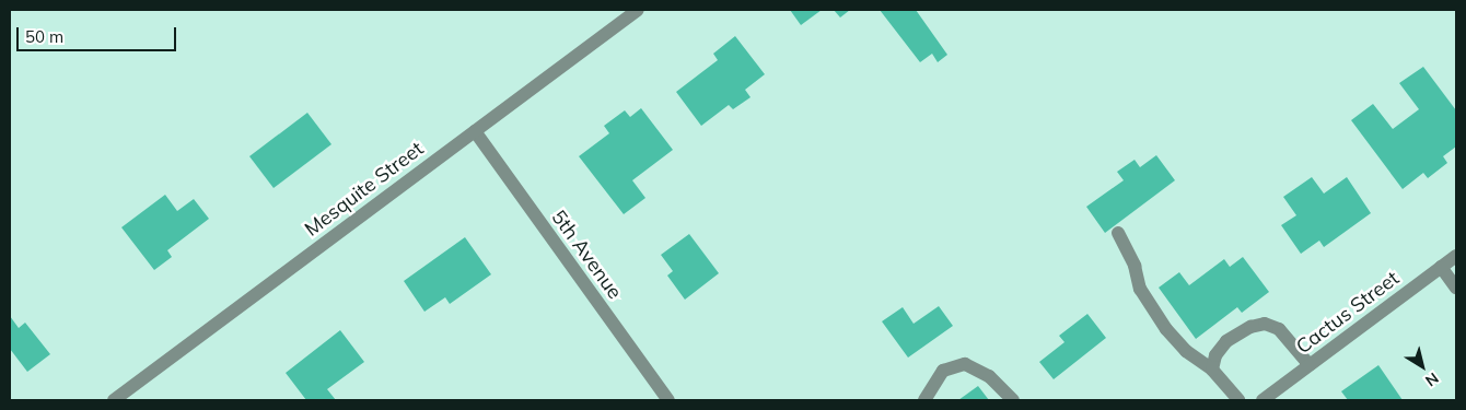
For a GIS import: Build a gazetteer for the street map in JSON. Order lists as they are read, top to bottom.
{
  "streets": {
    "street": ["Mesquite Street", "5th Avenue", "Cactus Street"]
  },
  "crossings": [
    ["Mesquite Street", "5th Avenue"]
  ],
  "scale_bar": "50 m",
  "north": "bottom right"
}
